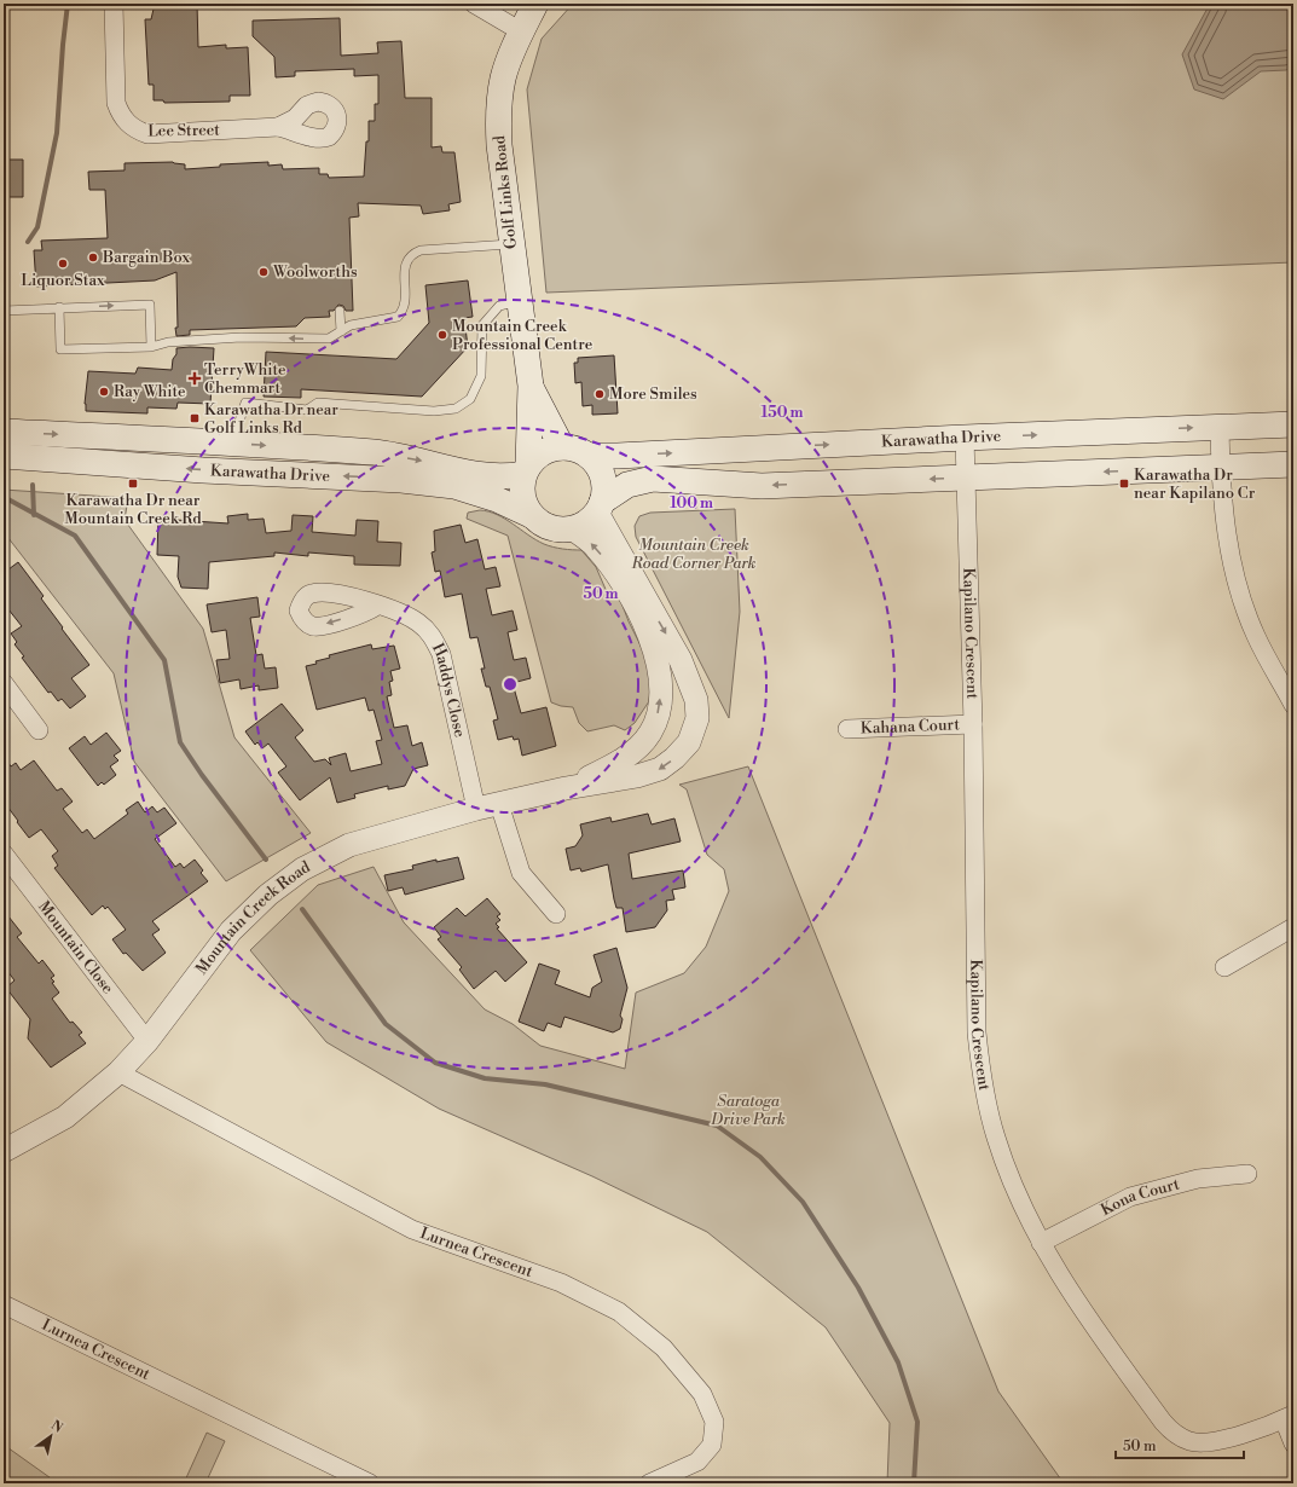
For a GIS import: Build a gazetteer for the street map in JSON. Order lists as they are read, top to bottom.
{
  "streets": {
    "main road": ["Golf Links Road", "Karawatha Drive"],
    "street": [
      "Lee Street",
      "Kapilano Crescent",
      "Haddys Close",
      "Kahana Court",
      "Mountain Creek Road",
      "Mountain Close",
      "Kona Court",
      "Lurnea Crescent"
    ]
  },
  "crossings": [
    ["Golf Links Road", "Karawatha Drive"],
    ["Golf Links Road", "Mountain Creek Road"],
    ["Karawatha Drive", "Kapilano Crescent"],
    ["Karawatha Drive", "Mountain Creek Road"],
    ["Kapilano Crescent", "Kahana Court"],
    ["Kapilano Crescent", "Kona Court"],
    ["Haddys Close", "Mountain Creek Road"],
    ["Mountain Creek Road", "Mountain Close"],
    ["Mountain Creek Road", "Lurnea Crescent"]
  ],
  "parks": ["Mountain Creek Road Corner Park", "Saratoga Drive Park"],
  "places": {
    "other": [
      "Bargain Box",
      "Liquor Stax",
      "Woolworths",
      "Mountain Creek Professional Centre",
      "Ray White",
      "More Smiles"
    ],
    "health": ["TerryWhite Chemmart"],
    "transit": ["Karawatha Dr near Golf Links Rd", "Karawatha Dr near Mountain Creek Rd", "Karawatha Dr near Kapilano Cr"]
  },
  "scale_bar": "50 m",
  "north": "top right",
  "rings": ["150 m", "100 m", "50 m"]
}
